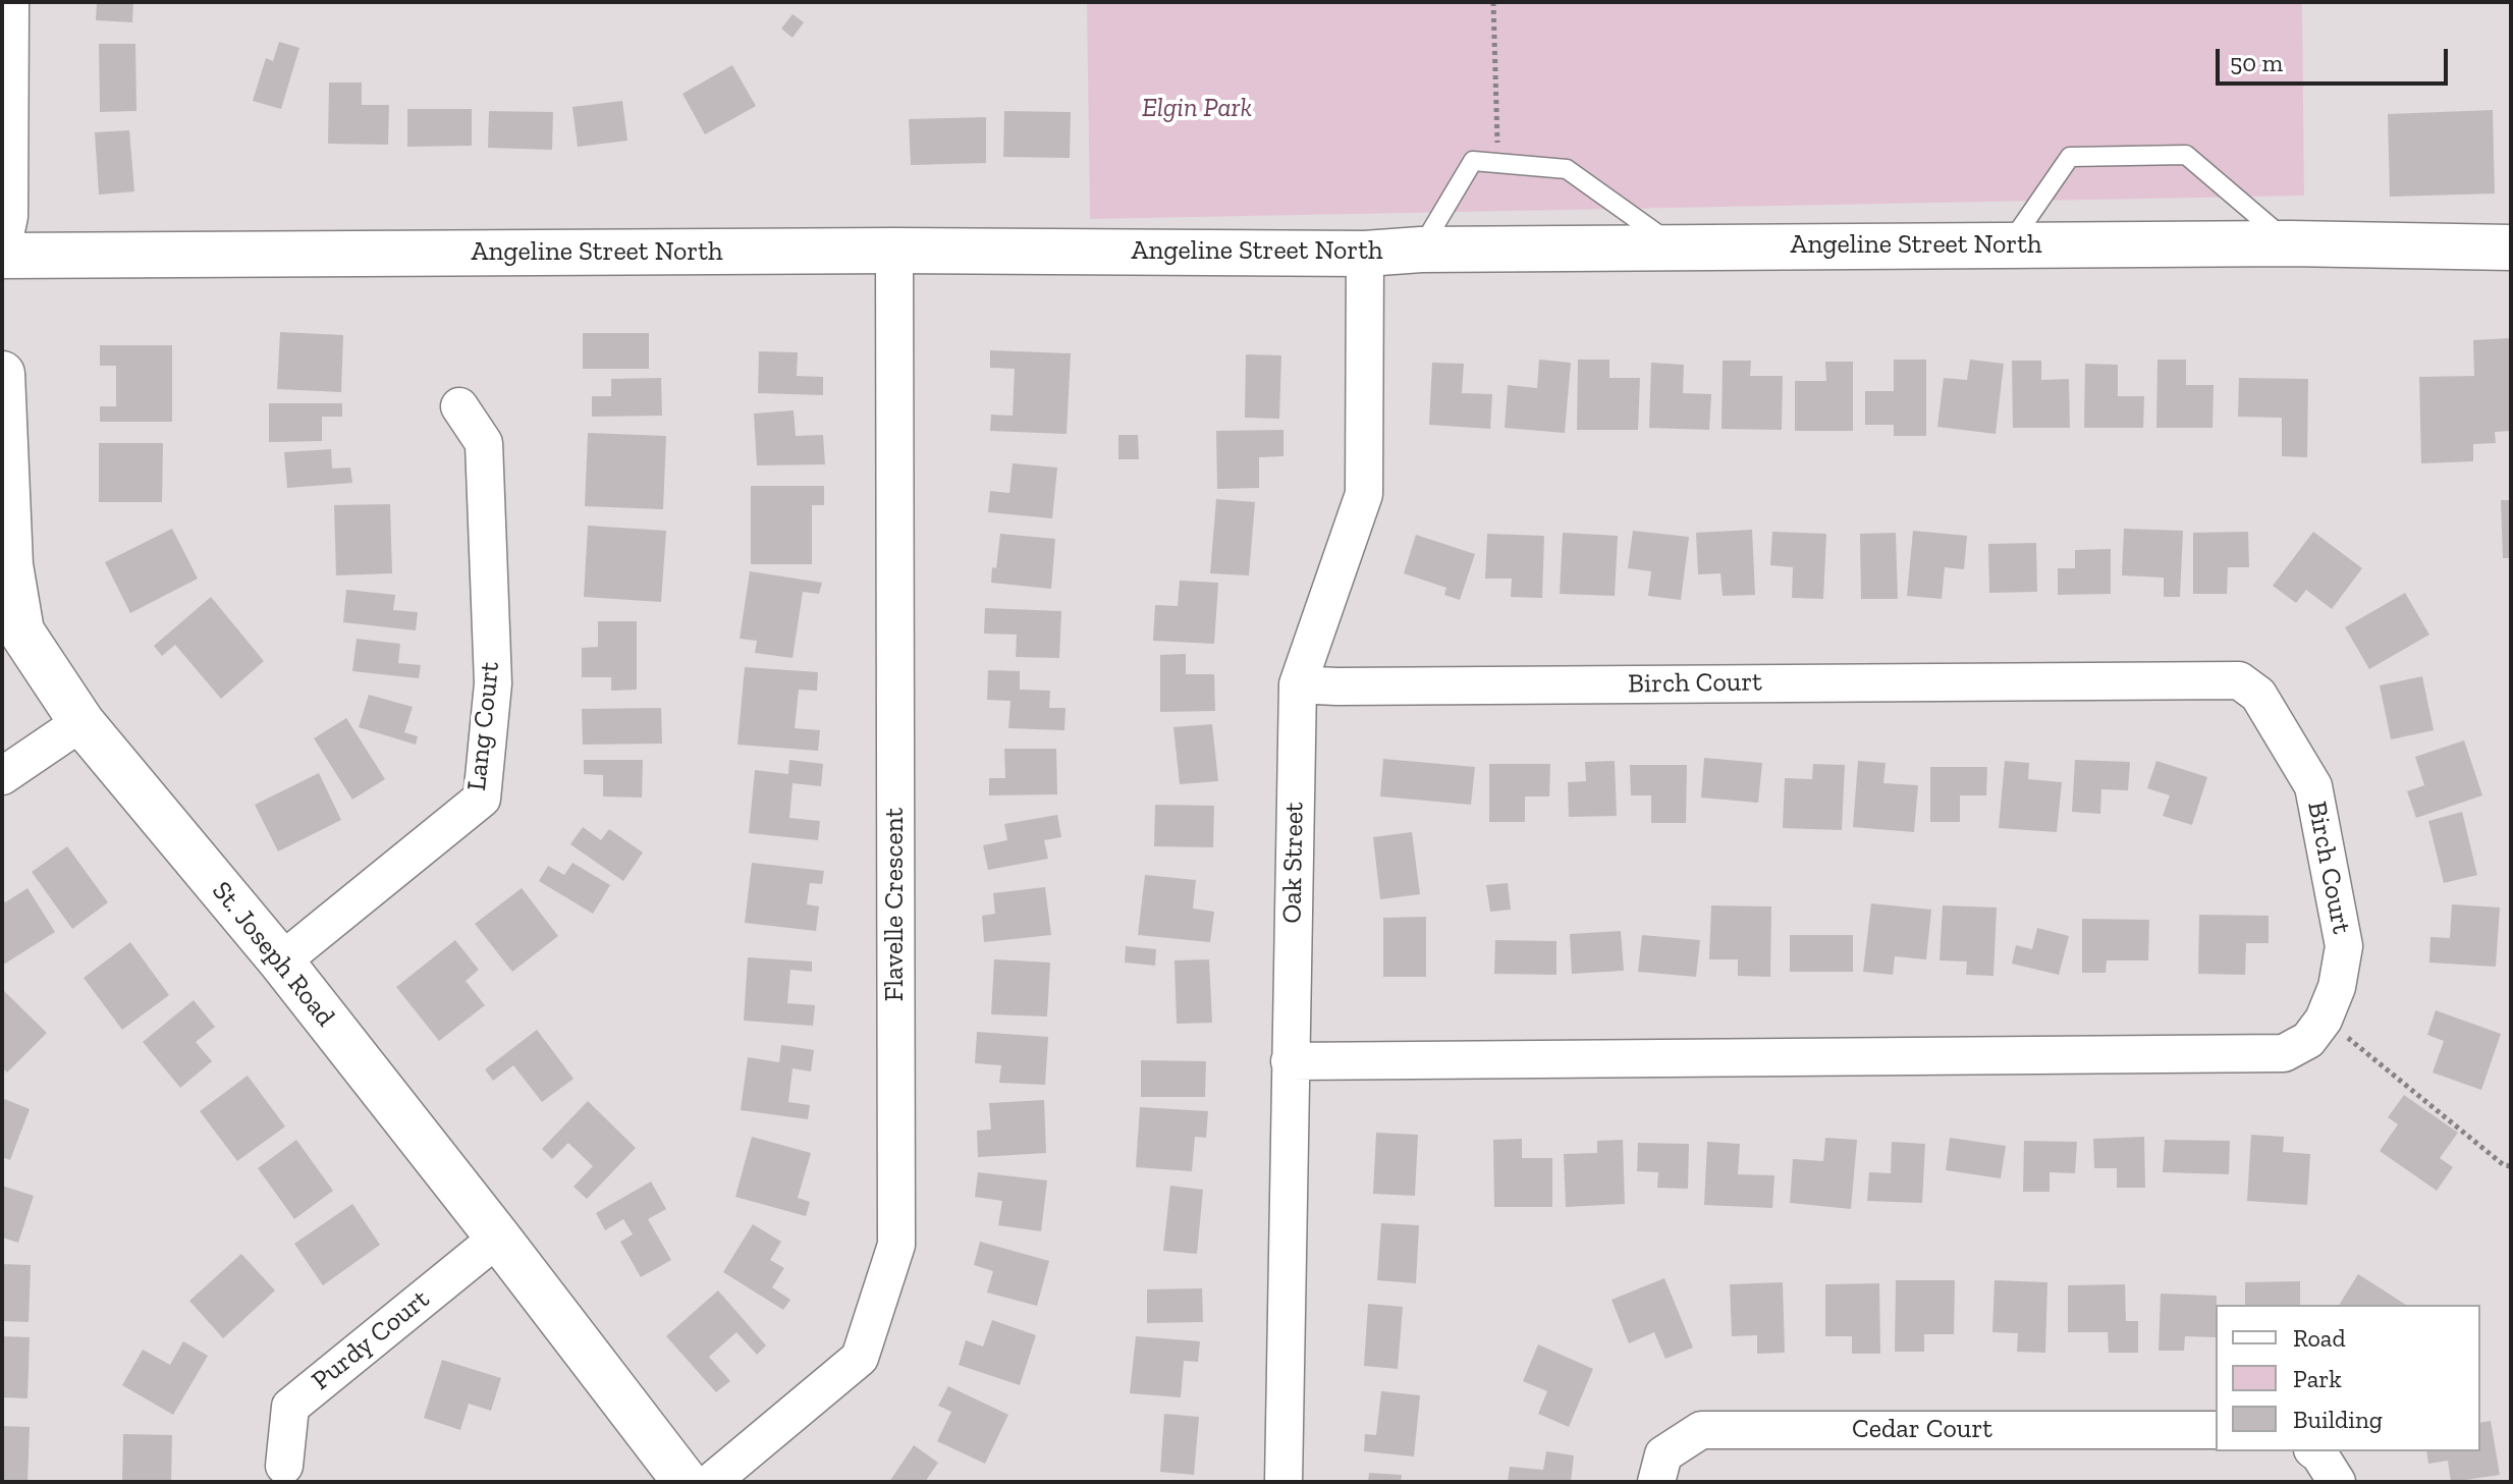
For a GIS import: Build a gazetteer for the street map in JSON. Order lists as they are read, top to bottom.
{
  "streets": {
    "main road": ["Angeline Street North", "St. Joseph Road"],
    "street": [
      "Birch Court",
      "Lang Court",
      "Oak Street",
      "Flavelle Crescent",
      "Purdy Court",
      "Cedar Court"
    ]
  },
  "crossings": [
    ["Angeline Street North", "Oak Street"],
    ["Angeline Street North", "Flavelle Crescent"],
    ["Birch Court", "Oak Street"],
    ["Lang Court", "St. Joseph Road"],
    ["St. Joseph Road", "Purdy Court"]
  ],
  "parks": ["Elgin Park"],
  "legend": ["Road", "Park", "Building"],
  "scale_bar": "50 m"
}
